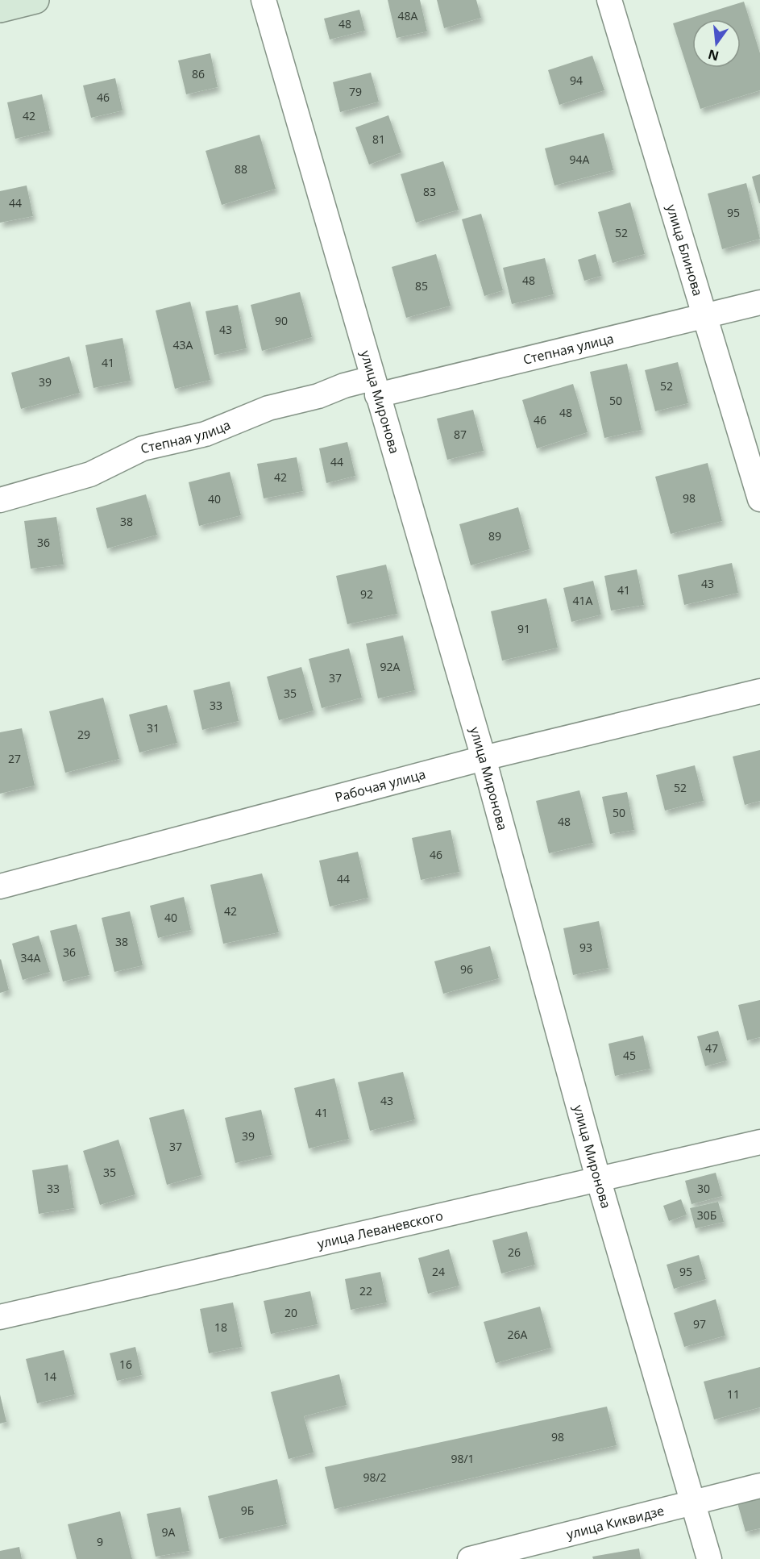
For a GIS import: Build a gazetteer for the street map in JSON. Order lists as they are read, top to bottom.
{
  "streets": {
    "street": [
      "улица Блинова",
      "Степная улица",
      "улица Миронова",
      "Рабочая улица",
      "улица Леваневского",
      "улица Киквидзе"
    ]
  },
  "crossings": [
    ["улица Блинова", "Степная улица"],
    ["Степная улица", "улица Миронова"],
    ["улица Миронова", "Рабочая улица"],
    ["улица Миронова", "улица Леваневского"],
    ["улица Миронова", "улица Киквидзе"]
  ],
  "house_numbers": [
    "48А",
    "48",
    "86",
    "94",
    "79",
    "46",
    "42",
    "81",
    "94А",
    "88",
    "83",
    "44",
    "95",
    "52",
    "48",
    "85",
    "90",
    "43",
    "43А",
    "41",
    "39",
    "52",
    "50",
    "48",
    "46",
    "87",
    "44",
    "42",
    "98",
    "40",
    "38",
    "89",
    "36",
    "43",
    "41",
    "92",
    "41А",
    "91",
    "92А",
    "37",
    "35",
    "33",
    "31",
    "29",
    "27",
    "52",
    "50",
    "48",
    "46",
    "44",
    "42",
    "40",
    "38",
    "93",
    "36",
    "34А",
    "96",
    "47",
    "45",
    "43",
    "41",
    "39",
    "37",
    "35",
    "33",
    "30",
    "30Б",
    "26",
    "24",
    "95",
    "22",
    "20",
    "97",
    "18",
    "26А",
    "16",
    "14",
    "11",
    "98",
    "98/1",
    "98/2",
    "9Б",
    "9А",
    "9"
  ],
  "north": "bottom"
}
